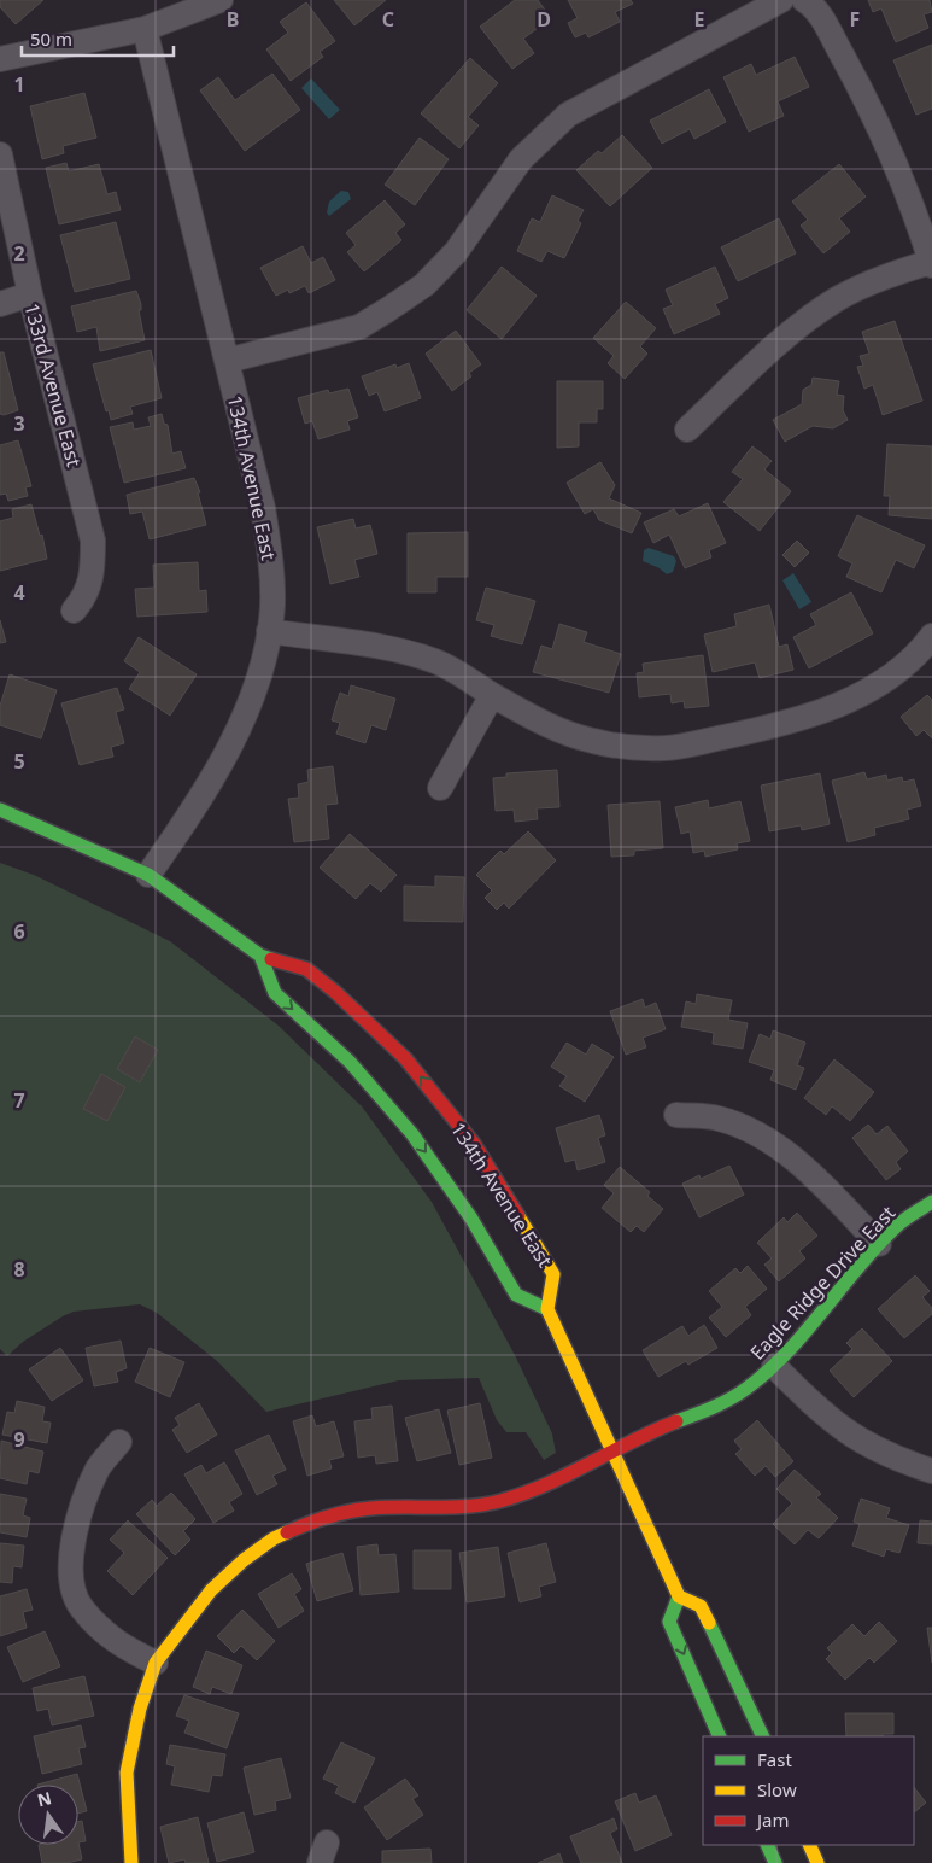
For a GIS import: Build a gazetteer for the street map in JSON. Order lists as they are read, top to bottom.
{
  "streets": {
    "street": ["133rd Avenue East", "134th Avenue East", "Eagle Ridge Drive East"]
  },
  "legend": ["Fast", "Slow", "Jam"],
  "scale_bar": "50 m",
  "north": "top",
  "grid": {
    "columns": [
      "B",
      "C",
      "D",
      "E",
      "F"
    ],
    "rows": [
      "1",
      "2",
      "3",
      "4",
      "5",
      "6",
      "7",
      "8",
      "9"
    ]
  }
}
